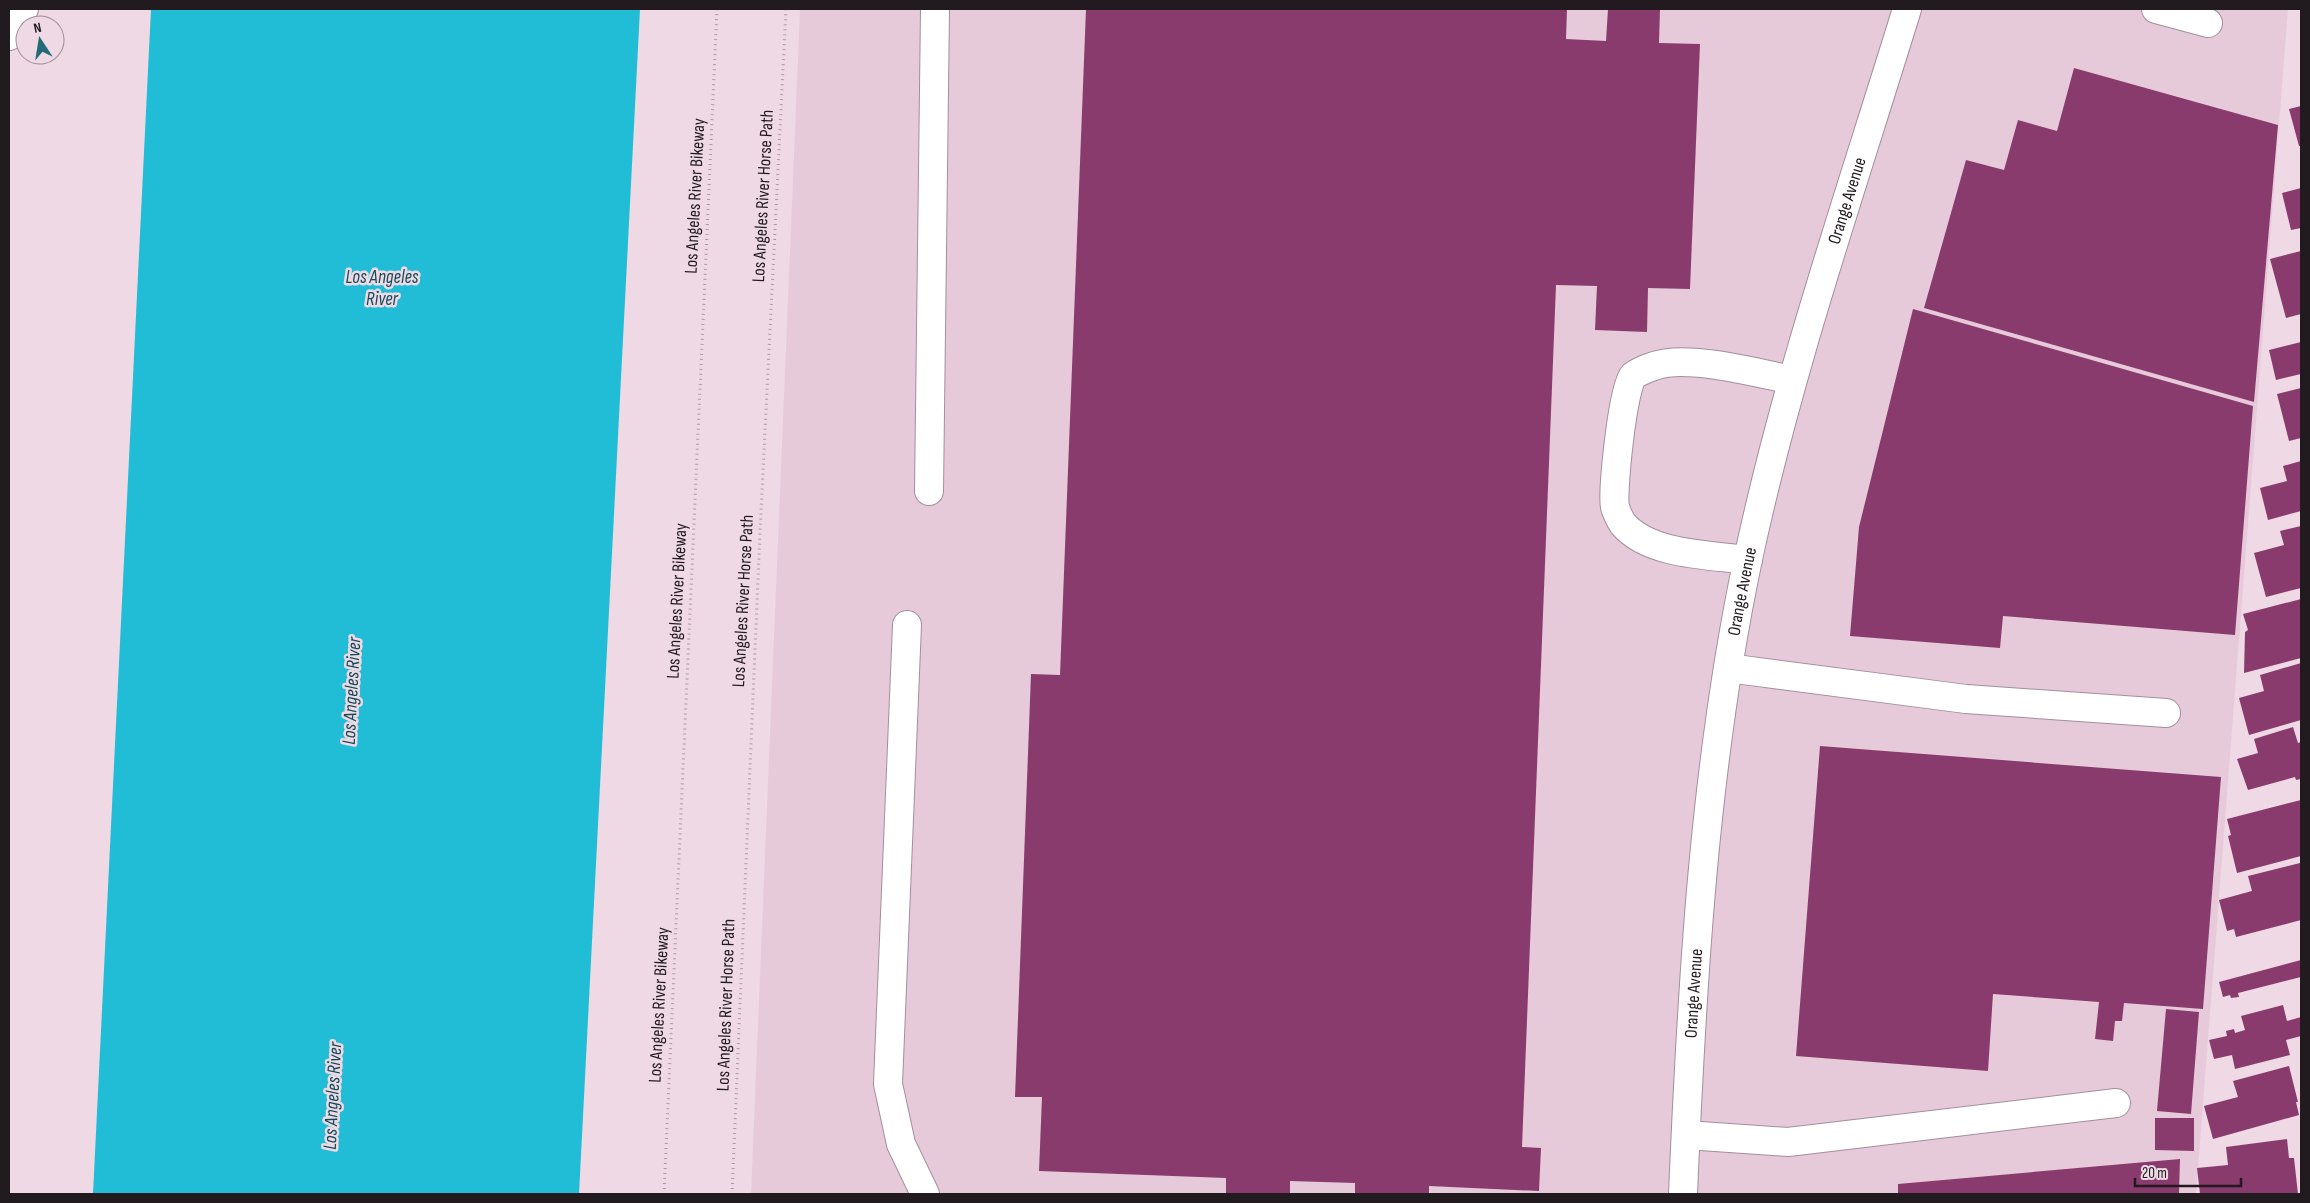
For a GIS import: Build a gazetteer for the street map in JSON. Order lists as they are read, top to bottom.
{
  "streets": {
    "main road": ["Orange Avenue"],
    "path": ["Los Angeles River Bikeway", "Los Angeles River Horse Path"]
  },
  "water": ["Los Angeles River"],
  "scale_bar": "20 m",
  "north": "top"
}
